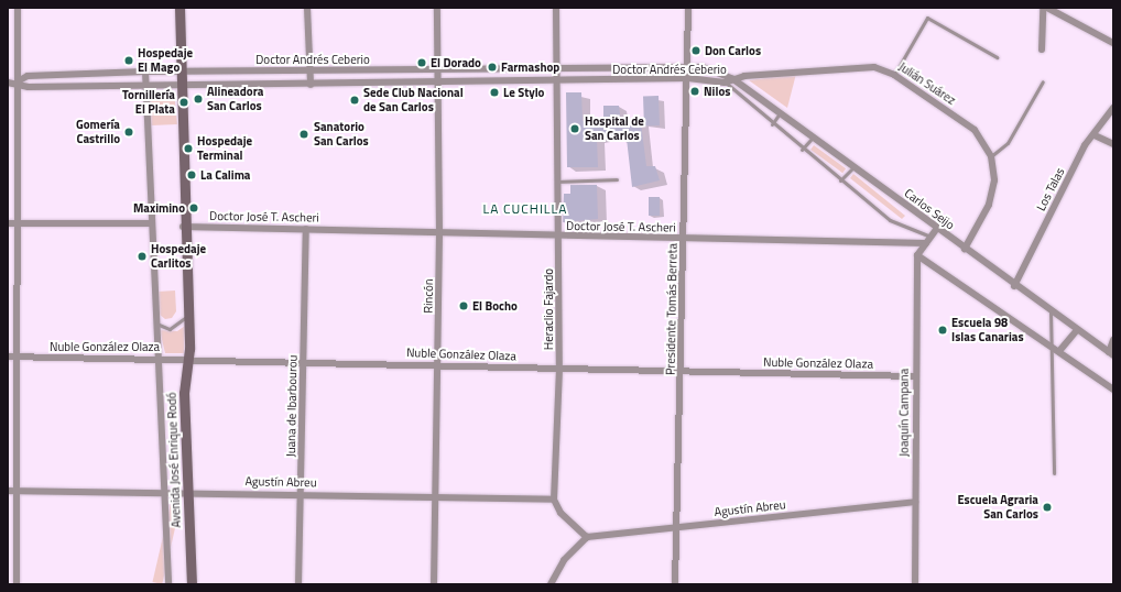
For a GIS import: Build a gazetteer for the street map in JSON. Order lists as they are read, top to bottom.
{
  "streets": {
    "street": [
      "Doctor Andrés Ceberio",
      "Julián Suárez",
      "Los Talas",
      "Carlos Seijo",
      "Doctor José T. Ascheri",
      "Rincón",
      "Heraclio Fajardo",
      "Presidente Tomás Berreta",
      "Nuble González Olaza",
      "Juana de Ibarbourou",
      "Joaquín Campana",
      "Avenida José Enrique Rodó",
      "Agustín Abreu"
    ]
  },
  "crossings": [
    ["Doctor Andrés Ceberio", "Julián Suárez"],
    ["Doctor Andrés Ceberio", "Carlos Seijo"],
    ["Doctor Andrés Ceberio", "Rincón"],
    ["Doctor Andrés Ceberio", "Heraclio Fajardo"],
    ["Doctor Andrés Ceberio", "Presidente Tomás Berreta"],
    ["Doctor Andrés Ceberio", "Avenida José Enrique Rodó"],
    ["Julián Suárez", "Carlos Seijo"],
    ["Los Talas", "Carlos Seijo"],
    ["Doctor José T. Ascheri", "Rincón"],
    ["Doctor José T. Ascheri", "Heraclio Fajardo"],
    ["Doctor José T. Ascheri", "Presidente Tomás Berreta"],
    ["Doctor José T. Ascheri", "Juana de Ibarbourou"],
    ["Doctor José T. Ascheri", "Avenida José Enrique Rodó"],
    ["Rincón", "Nuble González Olaza"],
    ["Rincón", "Agustín Abreu"],
    ["Heraclio Fajardo", "Nuble González Olaza"],
    ["Heraclio Fajardo", "Agustín Abreu"],
    ["Presidente Tomás Berreta", "Nuble González Olaza"],
    ["Presidente Tomás Berreta", "Agustín Abreu"],
    ["Nuble González Olaza", "Juana de Ibarbourou"],
    ["Nuble González Olaza", "Joaquín Campana"],
    ["Nuble González Olaza", "Avenida José Enrique Rodó"],
    ["Juana de Ibarbourou", "Agustín Abreu"],
    ["Joaquín Campana", "Agustín Abreu"],
    ["Avenida José Enrique Rodó", "Agustín Abreu"]
  ],
  "districts": ["LA CUCHILLA"],
  "places": [
    "Don Carlos",
    "Hospedaje El Mago",
    "El Dorado",
    "Farmashop",
    "Nilos",
    "Le Stylo",
    "Alineadora San Carlos",
    "Sede Club Nacional de San Carlos",
    "Tornillería El Plata",
    "Hospital de San Carlos",
    "Gomería Castrillo",
    "Sanatorio San Carlos",
    "Hospedaje Terminal",
    "La Calima",
    "Maximino",
    "Hospedaje Carlitos",
    "El Bocho",
    "Escuela 98 Islas Canarias",
    "Escuela Agraria San Carlos"
  ]
}
